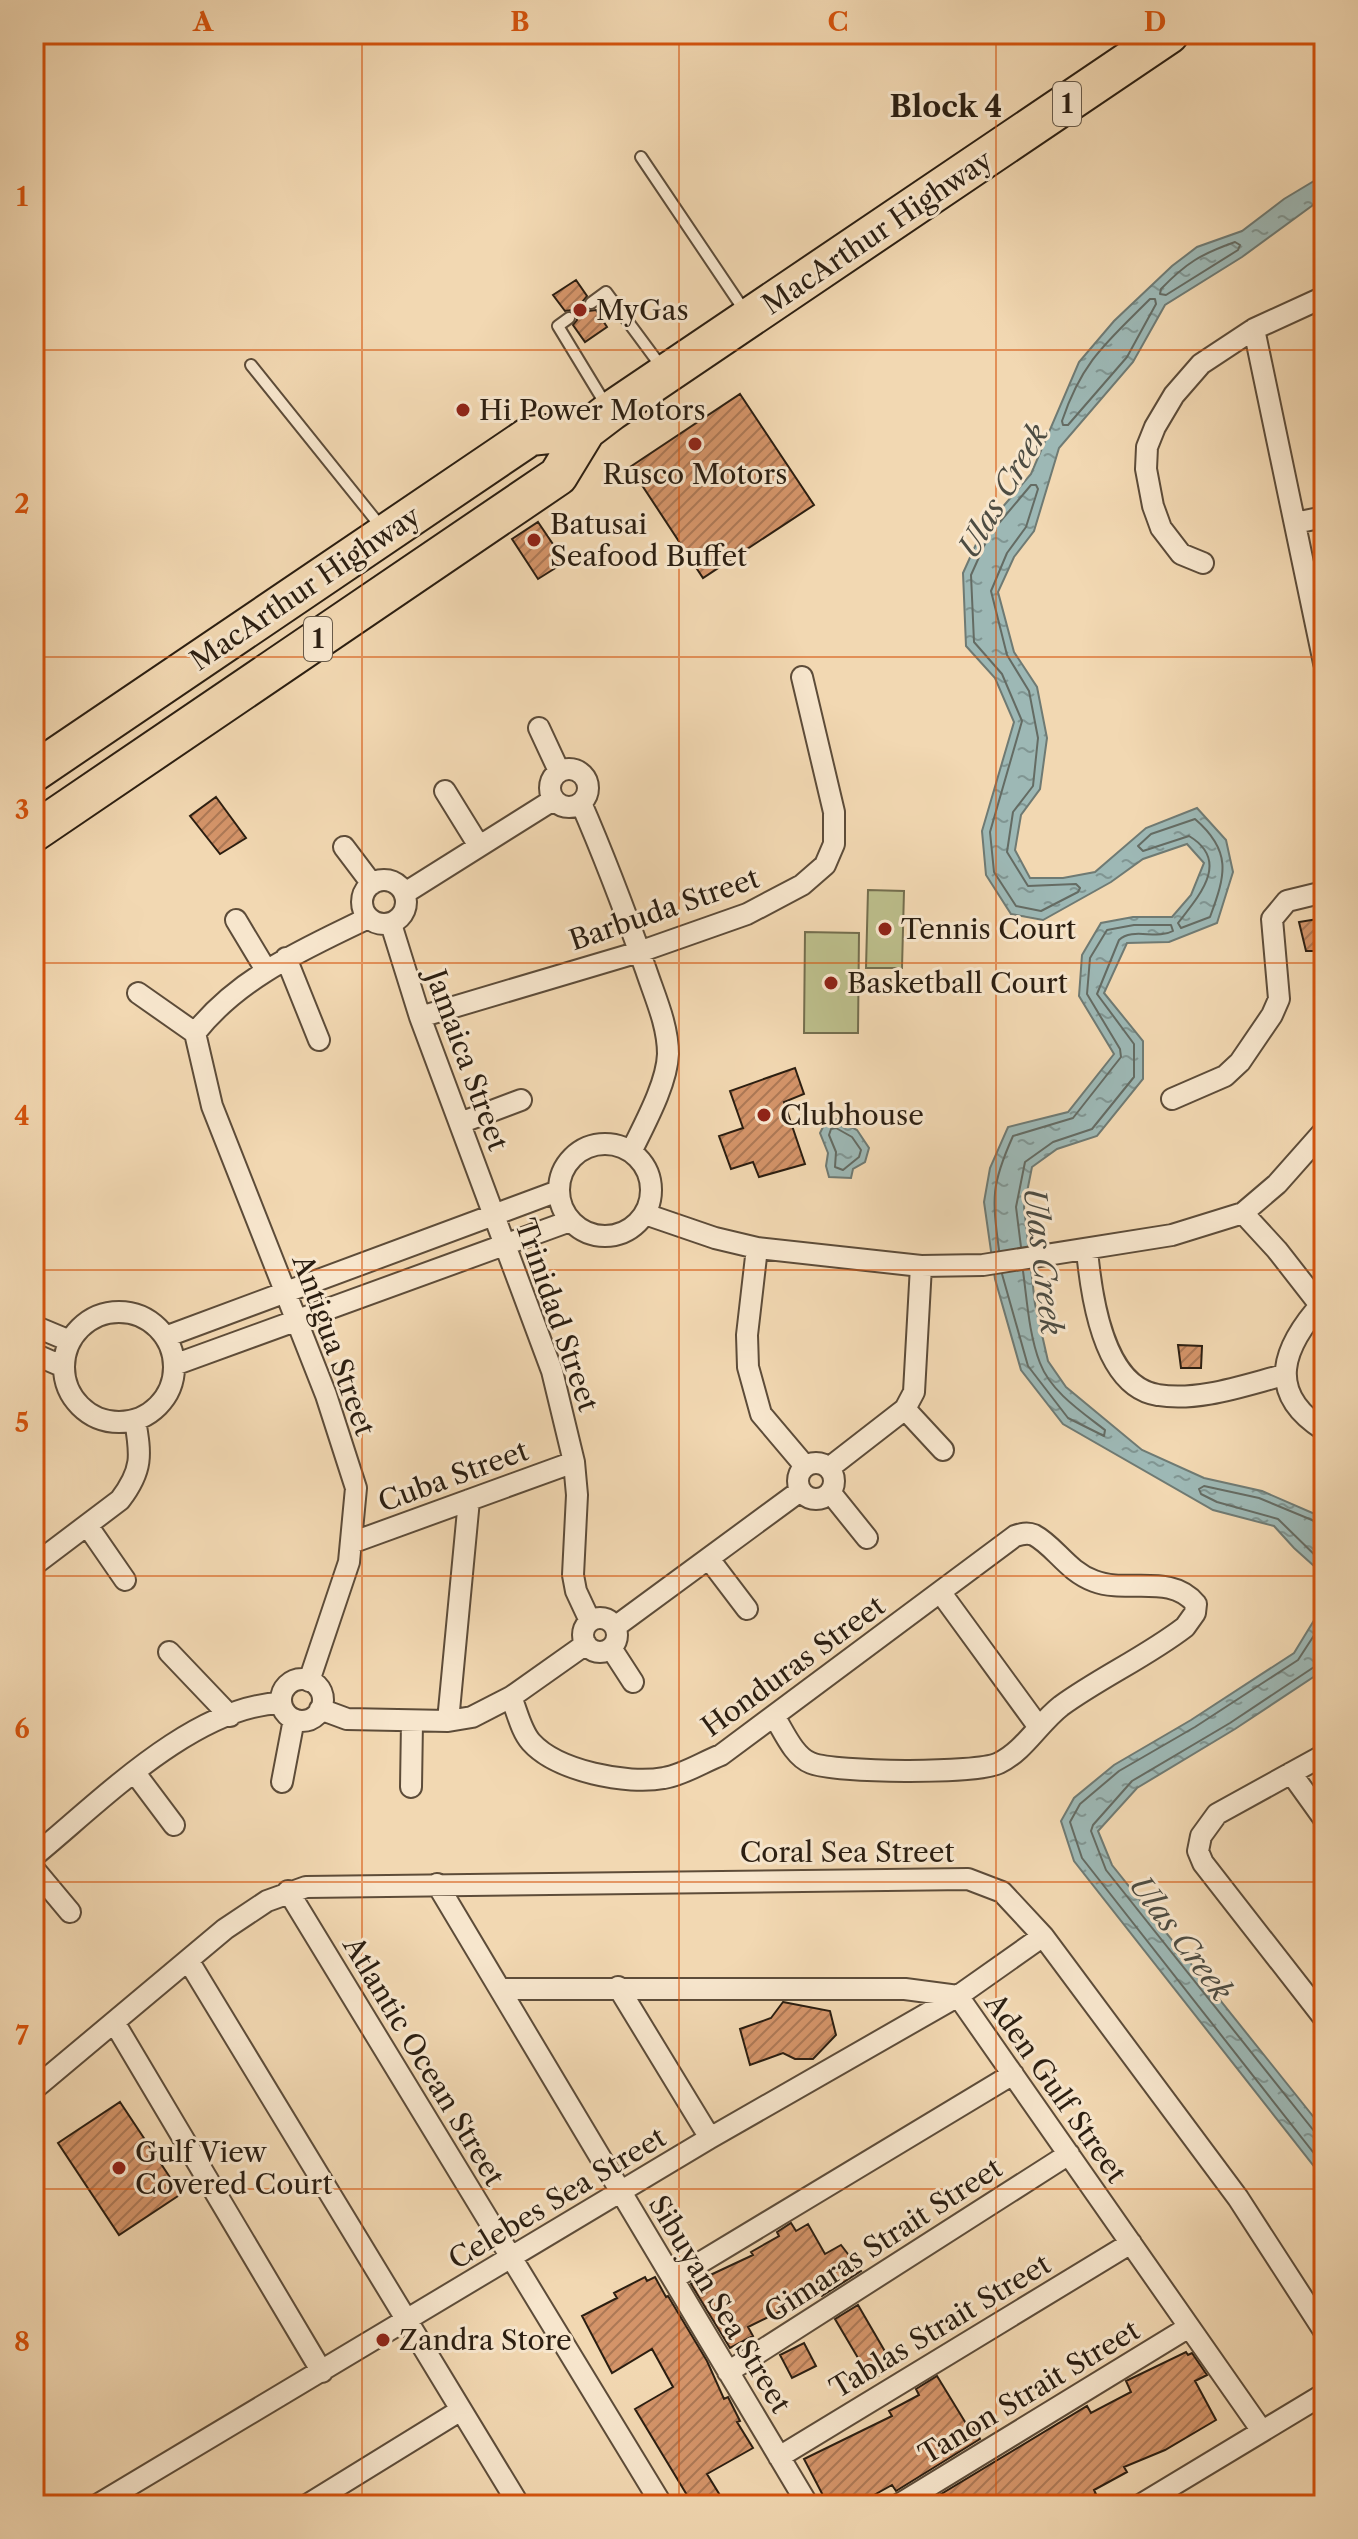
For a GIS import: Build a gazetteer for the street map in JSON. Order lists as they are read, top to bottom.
{
  "streets": {
    "highway": ["1", "MacArthur Highway"],
    "street": [
      "Barbuda Street",
      "Jamaica Street",
      "Trinidad Street",
      "Antigua Street",
      "Cuba Street",
      "Honduras Street",
      "Coral Sea Street",
      "Atlantic Ocean Street",
      "Aden Gulf Street",
      "Celebes Sea Street",
      "Gimaras Strait Street",
      "Sibuyan Sea Street",
      "Tablas Strait Street",
      "Tanon Strait Street"
    ]
  },
  "crossings": [
    ["Barbuda Street", "Jamaica Street"],
    ["Jamaica Street", "Trinidad Street"],
    ["Trinidad Street", "Cuba Street"],
    ["Antigua Street", "Cuba Street"],
    ["Coral Sea Street", "Atlantic Ocean Street"],
    ["Coral Sea Street", "Celebes Sea Street"],
    ["Coral Sea Street", "Sibuyan Sea Street"],
    ["Atlantic Ocean Street", "Celebes Sea Street"],
    ["Aden Gulf Street", "Celebes Sea Street"],
    ["Aden Gulf Street", "Gimaras Strait Street"],
    ["Aden Gulf Street", "Sibuyan Sea Street"],
    ["Aden Gulf Street", "Tablas Strait Street"],
    ["Aden Gulf Street", "Tanon Strait Street"],
    ["Celebes Sea Street", "Sibuyan Sea Street"],
    ["Gimaras Strait Street", "Sibuyan Sea Street"],
    ["Sibuyan Sea Street", "Tablas Strait Street"]
  ],
  "districts": ["Block 4"],
  "water": ["Ulas Creek"],
  "places": [
    "MyGas",
    "Hi Power Motors",
    "Rusco Motors",
    "Batusai Seafood Buffet",
    "Tennis Court",
    "Basketball Court",
    "Clubhouse",
    "Gulf View Covered Court",
    "Zandra Store"
  ],
  "grid": {
    "columns": [
      "A",
      "B",
      "C",
      "D"
    ],
    "rows": [
      "1",
      "2",
      "3",
      "4",
      "5",
      "6",
      "7",
      "8"
    ]
  }
}
